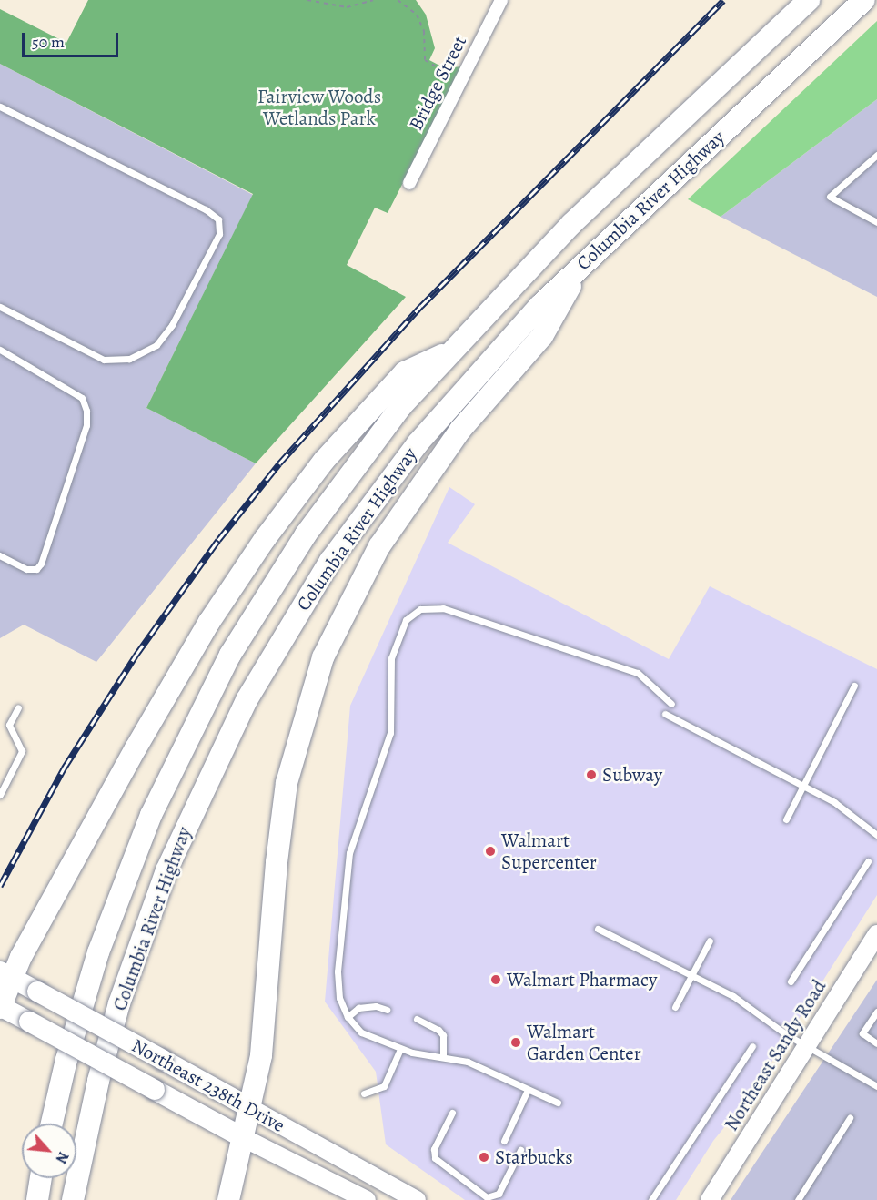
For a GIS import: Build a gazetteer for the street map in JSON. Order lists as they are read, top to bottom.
{
  "streets": {
    "highway": ["Columbia River Highway", "Northeast 238th Drive"],
    "main road": ["Northeast Sandy Road"],
    "street": ["Bridge Street"]
  },
  "parks": ["Fairview Woods Wetlands Park"],
  "places": [
    "Subway",
    "Walmart Supercenter",
    "Walmart Pharmacy",
    "Walmart Garden Center",
    "Starbucks"
  ],
  "scale_bar": "50 m",
  "north": "bottom right"
}
